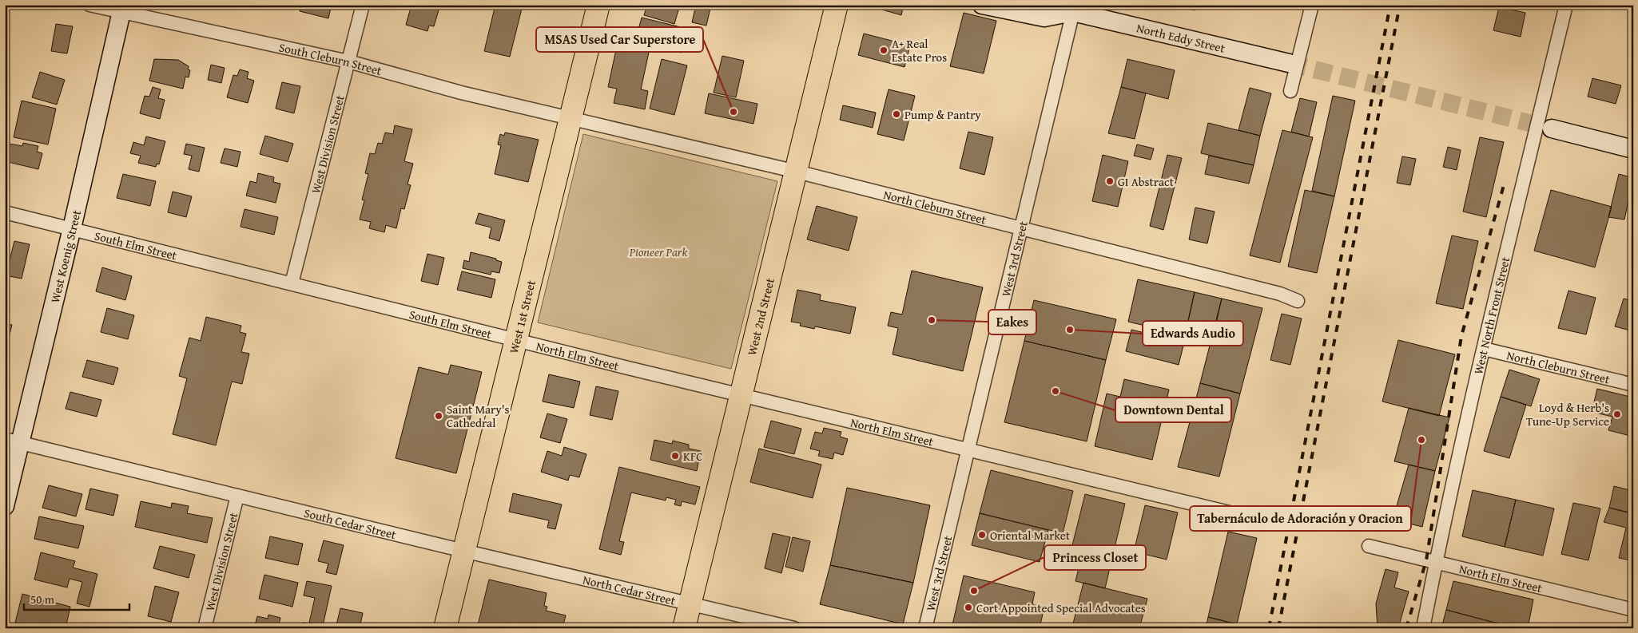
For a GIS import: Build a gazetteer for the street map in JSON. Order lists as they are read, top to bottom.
{
  "streets": {
    "highway": ["West 1st Street", "West 2nd Street"],
    "street": [
      "North Eddy Street",
      "South Cleburn Street",
      "West Division Street",
      "North Cleburn Street",
      "South Elm Street",
      "West Koenig Street",
      "West 3rd Street",
      "West North Front Street",
      "North Elm Street",
      "South Cedar Street",
      "North Cedar Street"
    ]
  },
  "crossings": [
    ["North Eddy Street", "West 3rd Street"],
    ["South Cleburn Street", "West Division Street"],
    ["South Cleburn Street", "North Cleburn Street"],
    ["South Cleburn Street", "West Koenig Street"],
    ["South Cleburn Street", "West 1st Street"],
    ["West Division Street", "South Elm Street"],
    ["West Division Street", "South Cedar Street"],
    ["North Cleburn Street", "West 3rd Street"],
    ["North Cleburn Street", "West 1st Street"],
    ["North Cleburn Street", "West 2nd Street"],
    ["North Cleburn Street", "West North Front Street"],
    ["South Elm Street", "West Koenig Street"],
    ["South Elm Street", "West 1st Street"],
    ["South Elm Street", "North Elm Street"],
    ["West Koenig Street", "South Cedar Street"],
    ["West 3rd Street", "North Elm Street"],
    ["West 1st Street", "North Elm Street"],
    ["West 1st Street", "South Cedar Street"],
    ["West 1st Street", "North Cedar Street"],
    ["West 2nd Street", "North Elm Street"],
    ["West 2nd Street", "North Cedar Street"],
    ["West North Front Street", "North Elm Street"],
    ["South Cedar Street", "North Cedar Street"]
  ],
  "parks": ["Pioneer Park"],
  "places": [
    "A+ Real Estate Pros",
    "MSAS Used Car Superstore",
    "Pump & Pantry",
    "GI Abstract",
    "Eakes",
    "Edwards Audio",
    "Downtown Dental",
    "Loyd & Herb's Tune-Up Service",
    "Saint Mary's Cathedral",
    "Tabernáculo de Adoración y Oracion",
    "KFC",
    "Oriental Market",
    "Princess Closet",
    "Cort Appointed Special Advocates"
  ],
  "scale_bar": "50 m"
}
